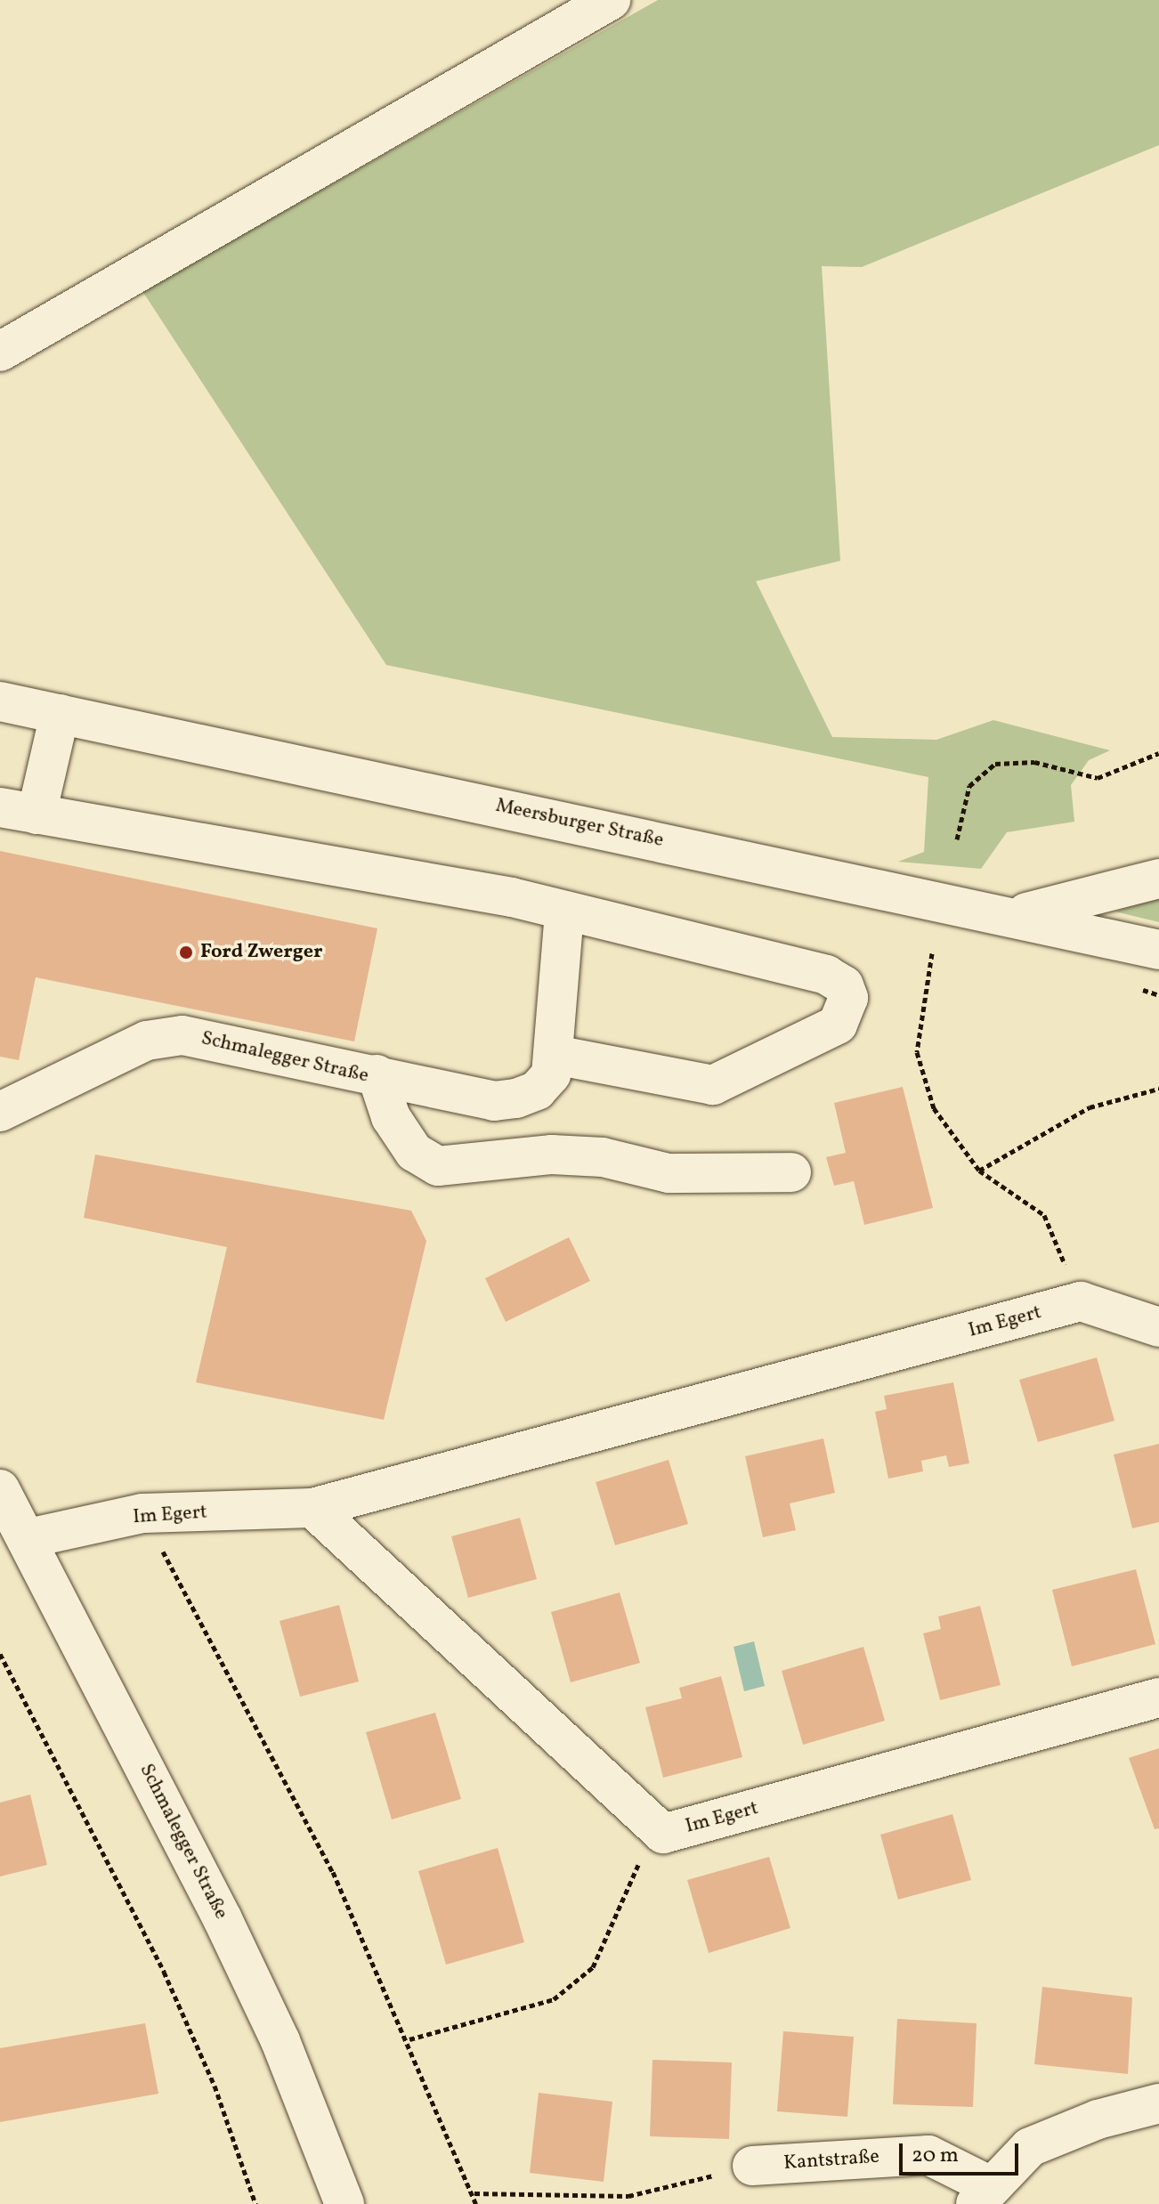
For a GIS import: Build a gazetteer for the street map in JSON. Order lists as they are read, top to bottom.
{
  "streets": {
    "street": [
      "Meersburger Straße",
      "Schmalegger Straße",
      "Im Egert",
      "Kantstraße"
    ]
  },
  "crossings": [
    ["Schmalegger Straße", "Im Egert"]
  ],
  "places": ["Ford Zwerger"],
  "scale_bar": "20 m"
}
